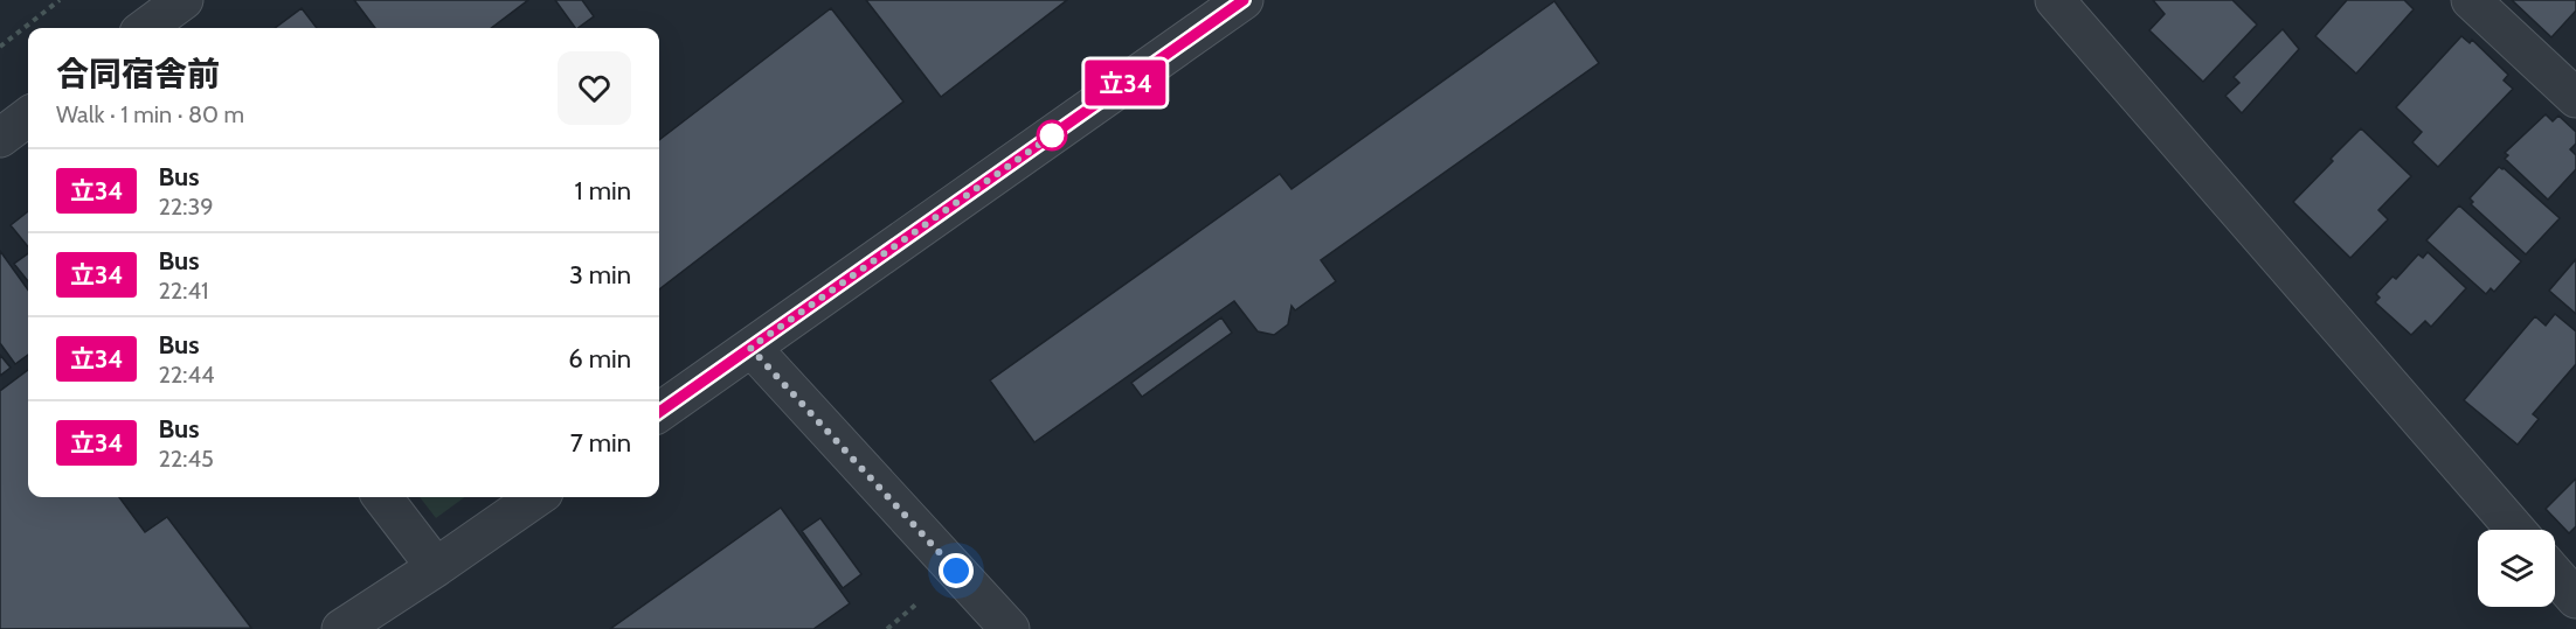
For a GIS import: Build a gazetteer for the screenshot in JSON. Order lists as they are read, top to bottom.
{
  "lines": ["bus line 立34"],
  "page": {
    "on_map": "立34",
    "heading": ["合同宿舎前", "Walk · 1 min · 80 m"],
    "list": [
      {
        "mark": "立34",
        "name": "Bus",
        "note": "22:39",
        "value": "1 min"
      },
      {
        "mark": "立34",
        "name": "Bus",
        "note": "22:41",
        "value": "3 min"
      },
      {
        "mark": "立34",
        "name": "Bus",
        "note": "22:44",
        "value": "6 min"
      },
      {
        "mark": "立34",
        "name": "Bus",
        "note": "22:45",
        "value": "7 min"
      }
    ]
  }
}
